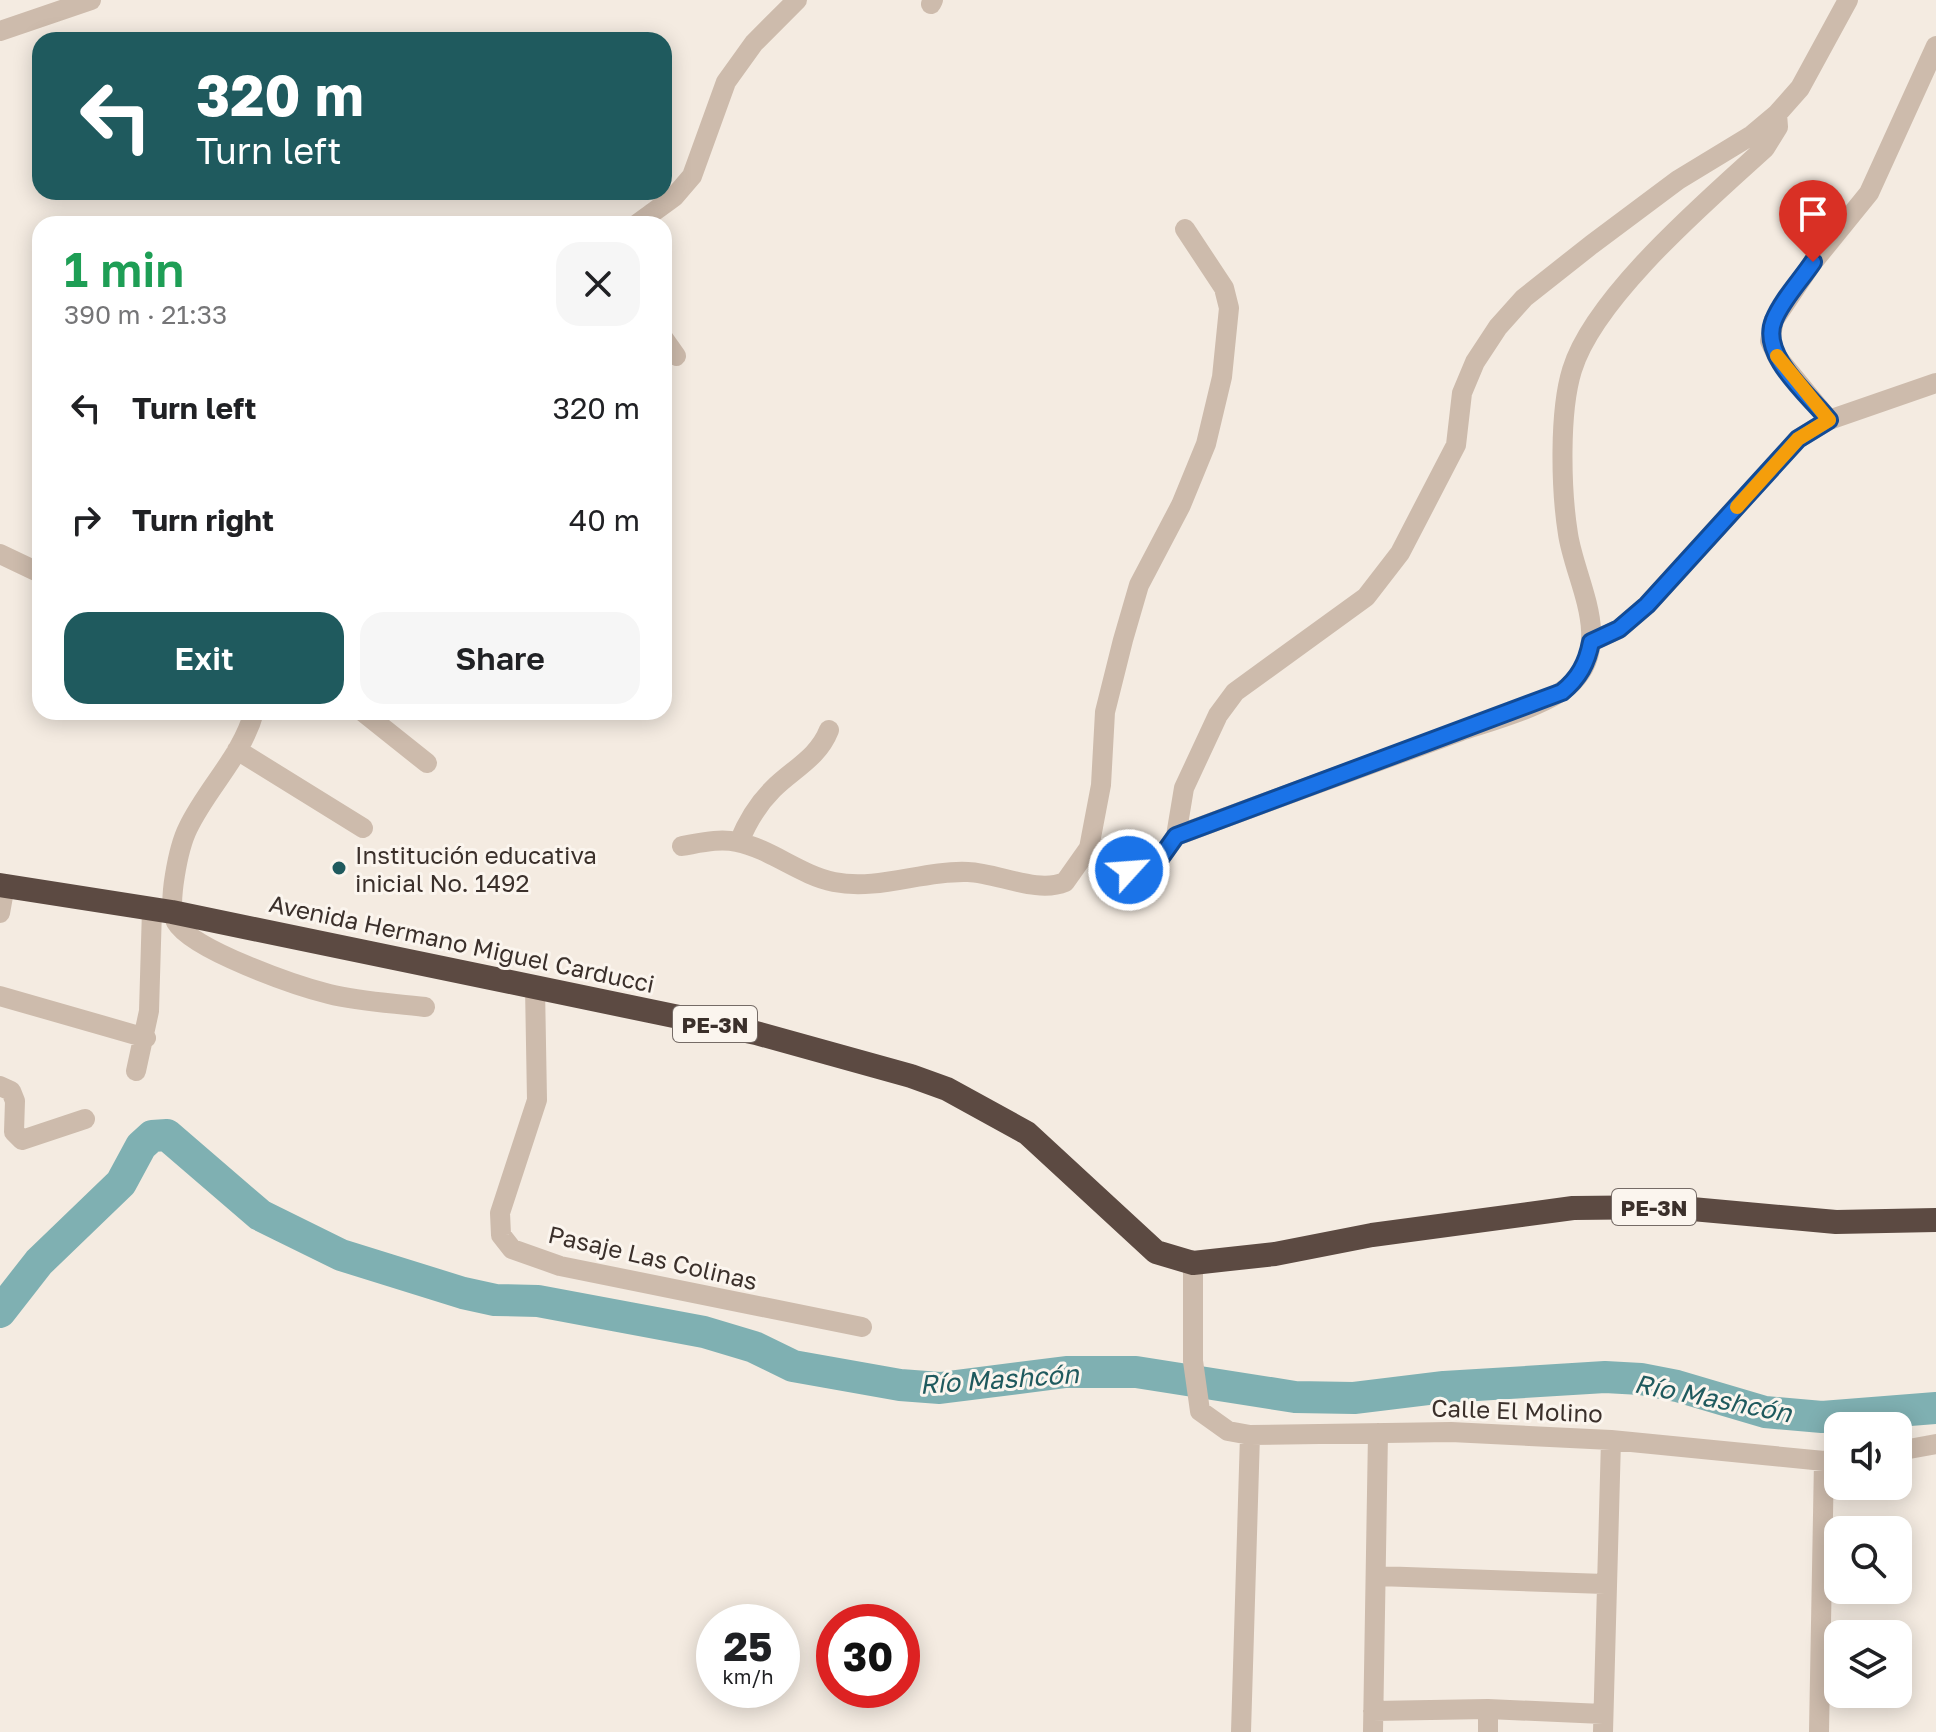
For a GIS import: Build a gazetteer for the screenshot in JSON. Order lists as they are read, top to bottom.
{
  "streets": {
    "highway": ["Avenida Hermano Miguel Carducci", "PE-3N"],
    "street": ["Pasaje Las Colinas", "Calle El Molino"]
  },
  "crossings": [
    ["Avenida Hermano Miguel Carducci", "Pasaje Las Colinas"],
    ["Avenida Hermano Miguel Carducci", "Calle El Molino"]
  ],
  "water": ["Río Mashcón"],
  "places": ["Institución educativa inicial No. 1492"],
  "page": {
    "turn": ["320 m", "Turn left"],
    "heading": ["1 min", "390 m · 21:33"],
    "list": [
      {
        "name": "Turn left",
        "value": "320 m"
      },
      {
        "name": "Turn right",
        "value": "40 m"
      }
    ],
    "buttons": ["Exit", "Share"],
    "speed": "25 km/h",
    "limit": "30"
  }
}
